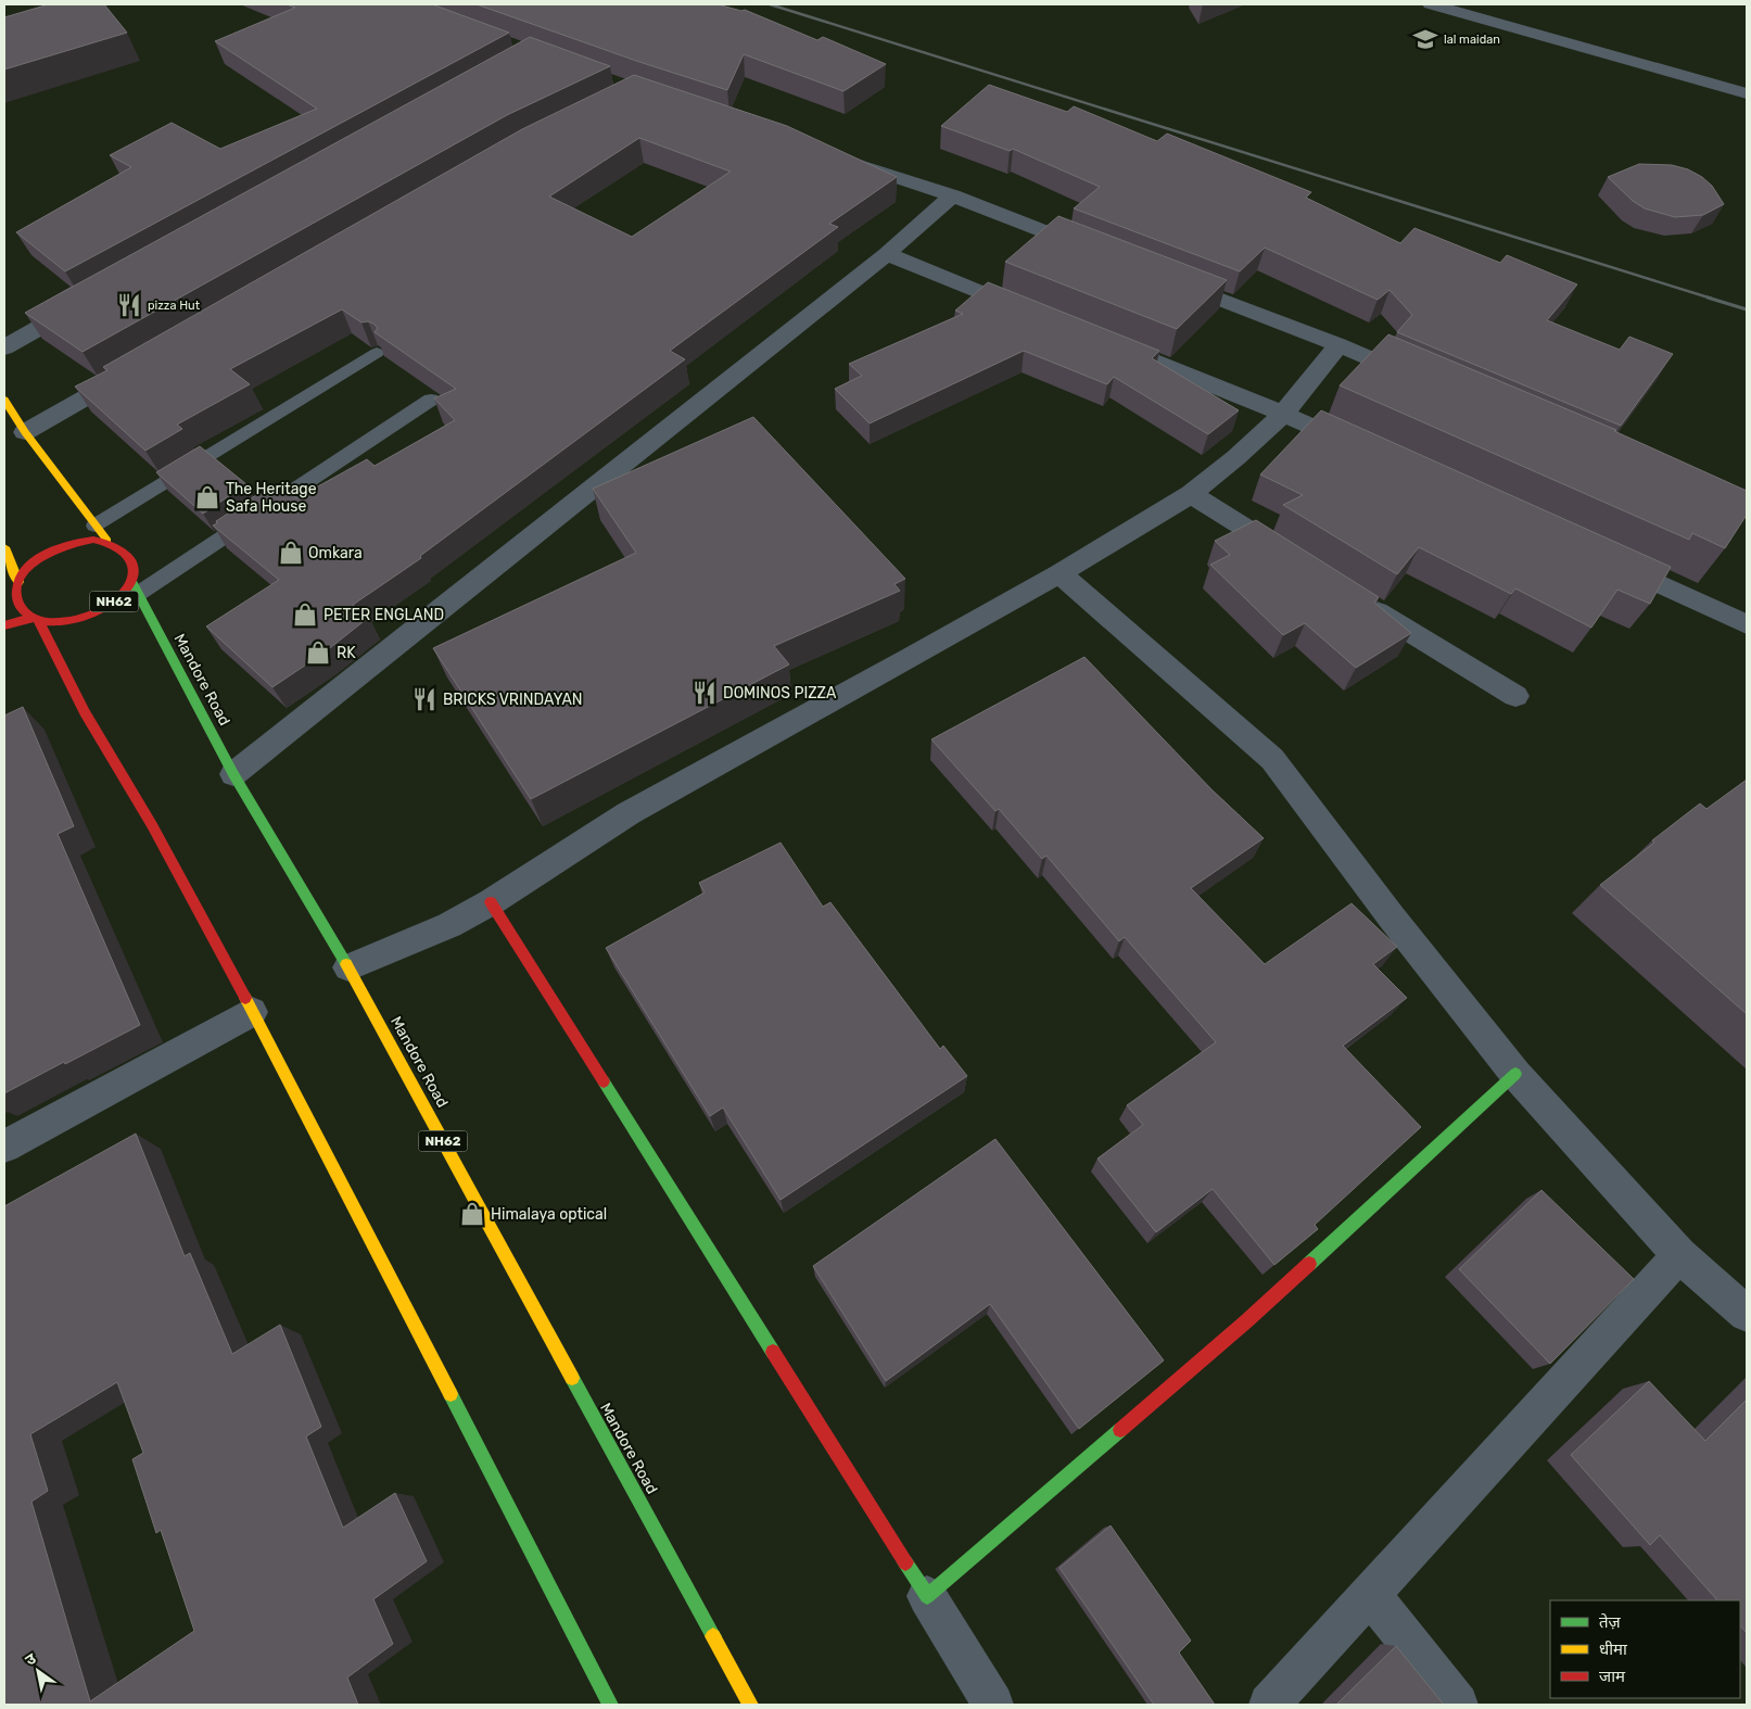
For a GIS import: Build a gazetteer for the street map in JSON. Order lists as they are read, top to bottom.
{
  "streets": {
    "main road": ["NH62", "Mandore Road"]
  },
  "crossings": [
    ["NH62", "Mandore Road"]
  ],
  "places": {
    "school or university": ["lal maidan"],
    "restaurant": ["pizza Hut", "DOMINOS PIZZA", "BRICKS VRINDAYAN"],
    "shop": [
      "The Heritage Safa House",
      "Omkara",
      "PETER ENGLAND",
      "RK",
      "Himalaya optical"
    ]
  },
  "legend": ["तेज़", "धीमा", "जाम"],
  "north": "top left"
}
